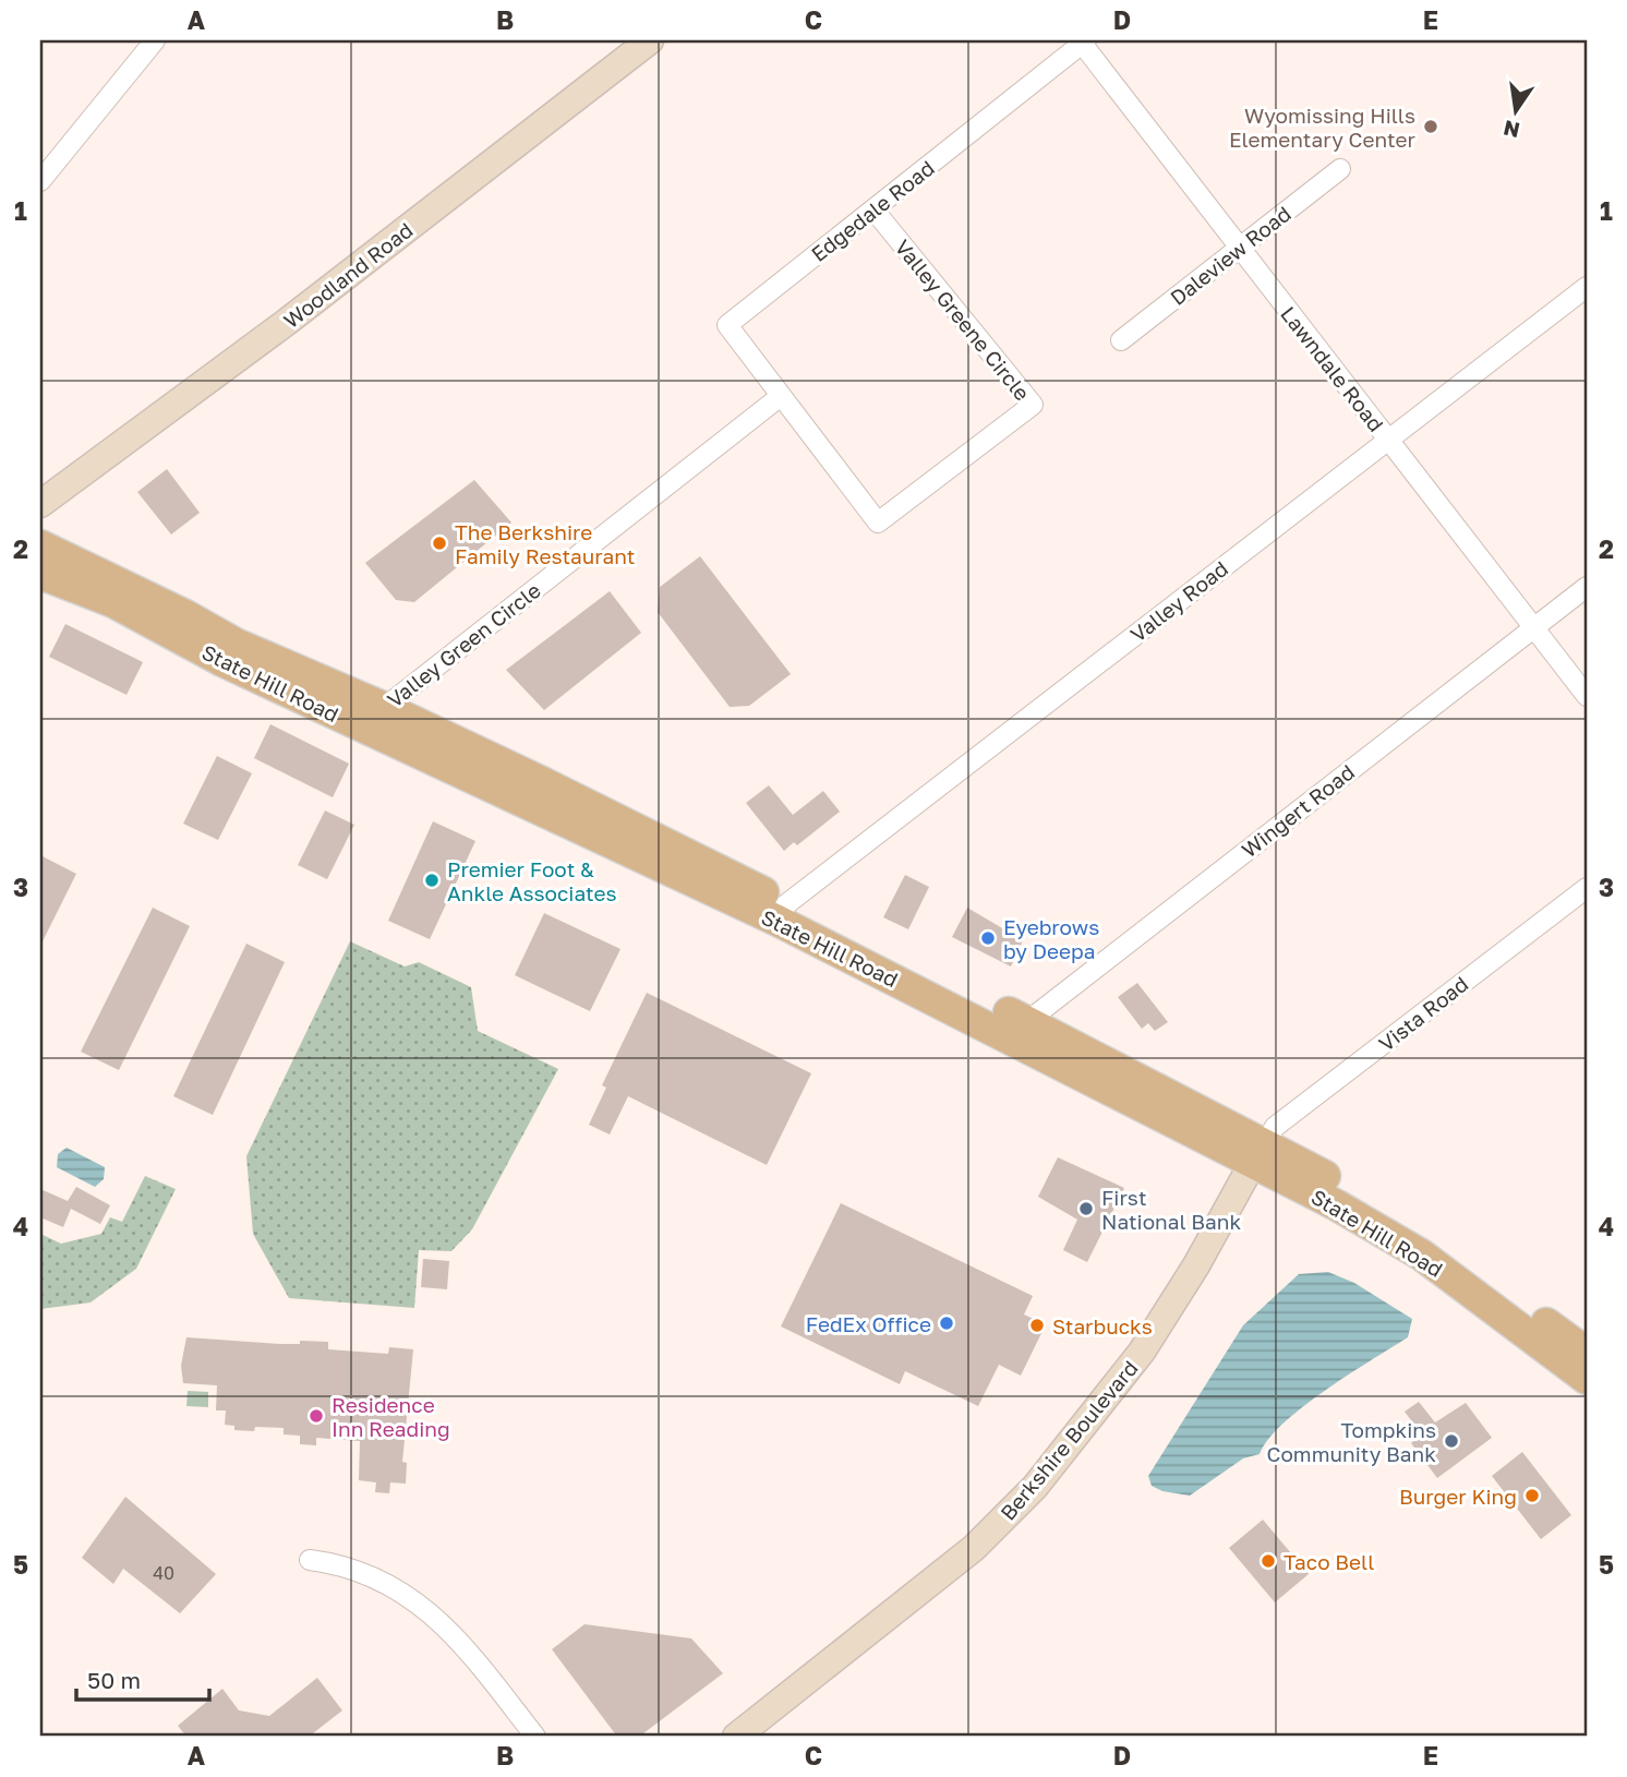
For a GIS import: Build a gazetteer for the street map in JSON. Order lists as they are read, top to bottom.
{
  "streets": {
    "main road": ["Woodland Road", "State Hill Road", "Berkshire Boulevard"],
    "street": [
      "Edgedale Road",
      "Daleview Road",
      "Valley Greene Circle",
      "Lawndale Road",
      "Valley Road",
      "Valley Green Circle",
      "Wingert Road",
      "Vista Road"
    ]
  },
  "crossings": [
    ["Edgedale Road", "Valley Greene Circle"],
    ["Edgedale Road", "Lawndale Road"],
    ["Edgedale Road", "Valley Green Circle"],
    ["Daleview Road", "Lawndale Road"],
    ["Valley Greene Circle", "Valley Green Circle"],
    ["Lawndale Road", "Valley Road"],
    ["Lawndale Road", "Wingert Road"],
    ["Valley Road", "State Hill Road"],
    ["Valley Green Circle", "State Hill Road"],
    ["State Hill Road", "Wingert Road"],
    ["State Hill Road", "Vista Road"],
    ["State Hill Road", "Berkshire Boulevard"],
    ["Vista Road", "Berkshire Boulevard"]
  ],
  "places": [
    "Wyomissing Hills Elementary Center",
    "The Berkshire Family Restaurant",
    "Premier Foot & Ankle Associates",
    "Eyebrows by Deepa",
    "First National Bank",
    "FedEx Office",
    "Starbucks",
    "Residence Inn Reading",
    "Tompkins Community Bank",
    "Burger King",
    "Taco Bell"
  ],
  "house_numbers": ["40"],
  "scale_bar": "50 m",
  "north": "bottom",
  "grid": {
    "columns": [
      "A",
      "B",
      "C",
      "D",
      "E"
    ],
    "rows": [
      "1",
      "2",
      "3",
      "4",
      "5"
    ]
  }
}
